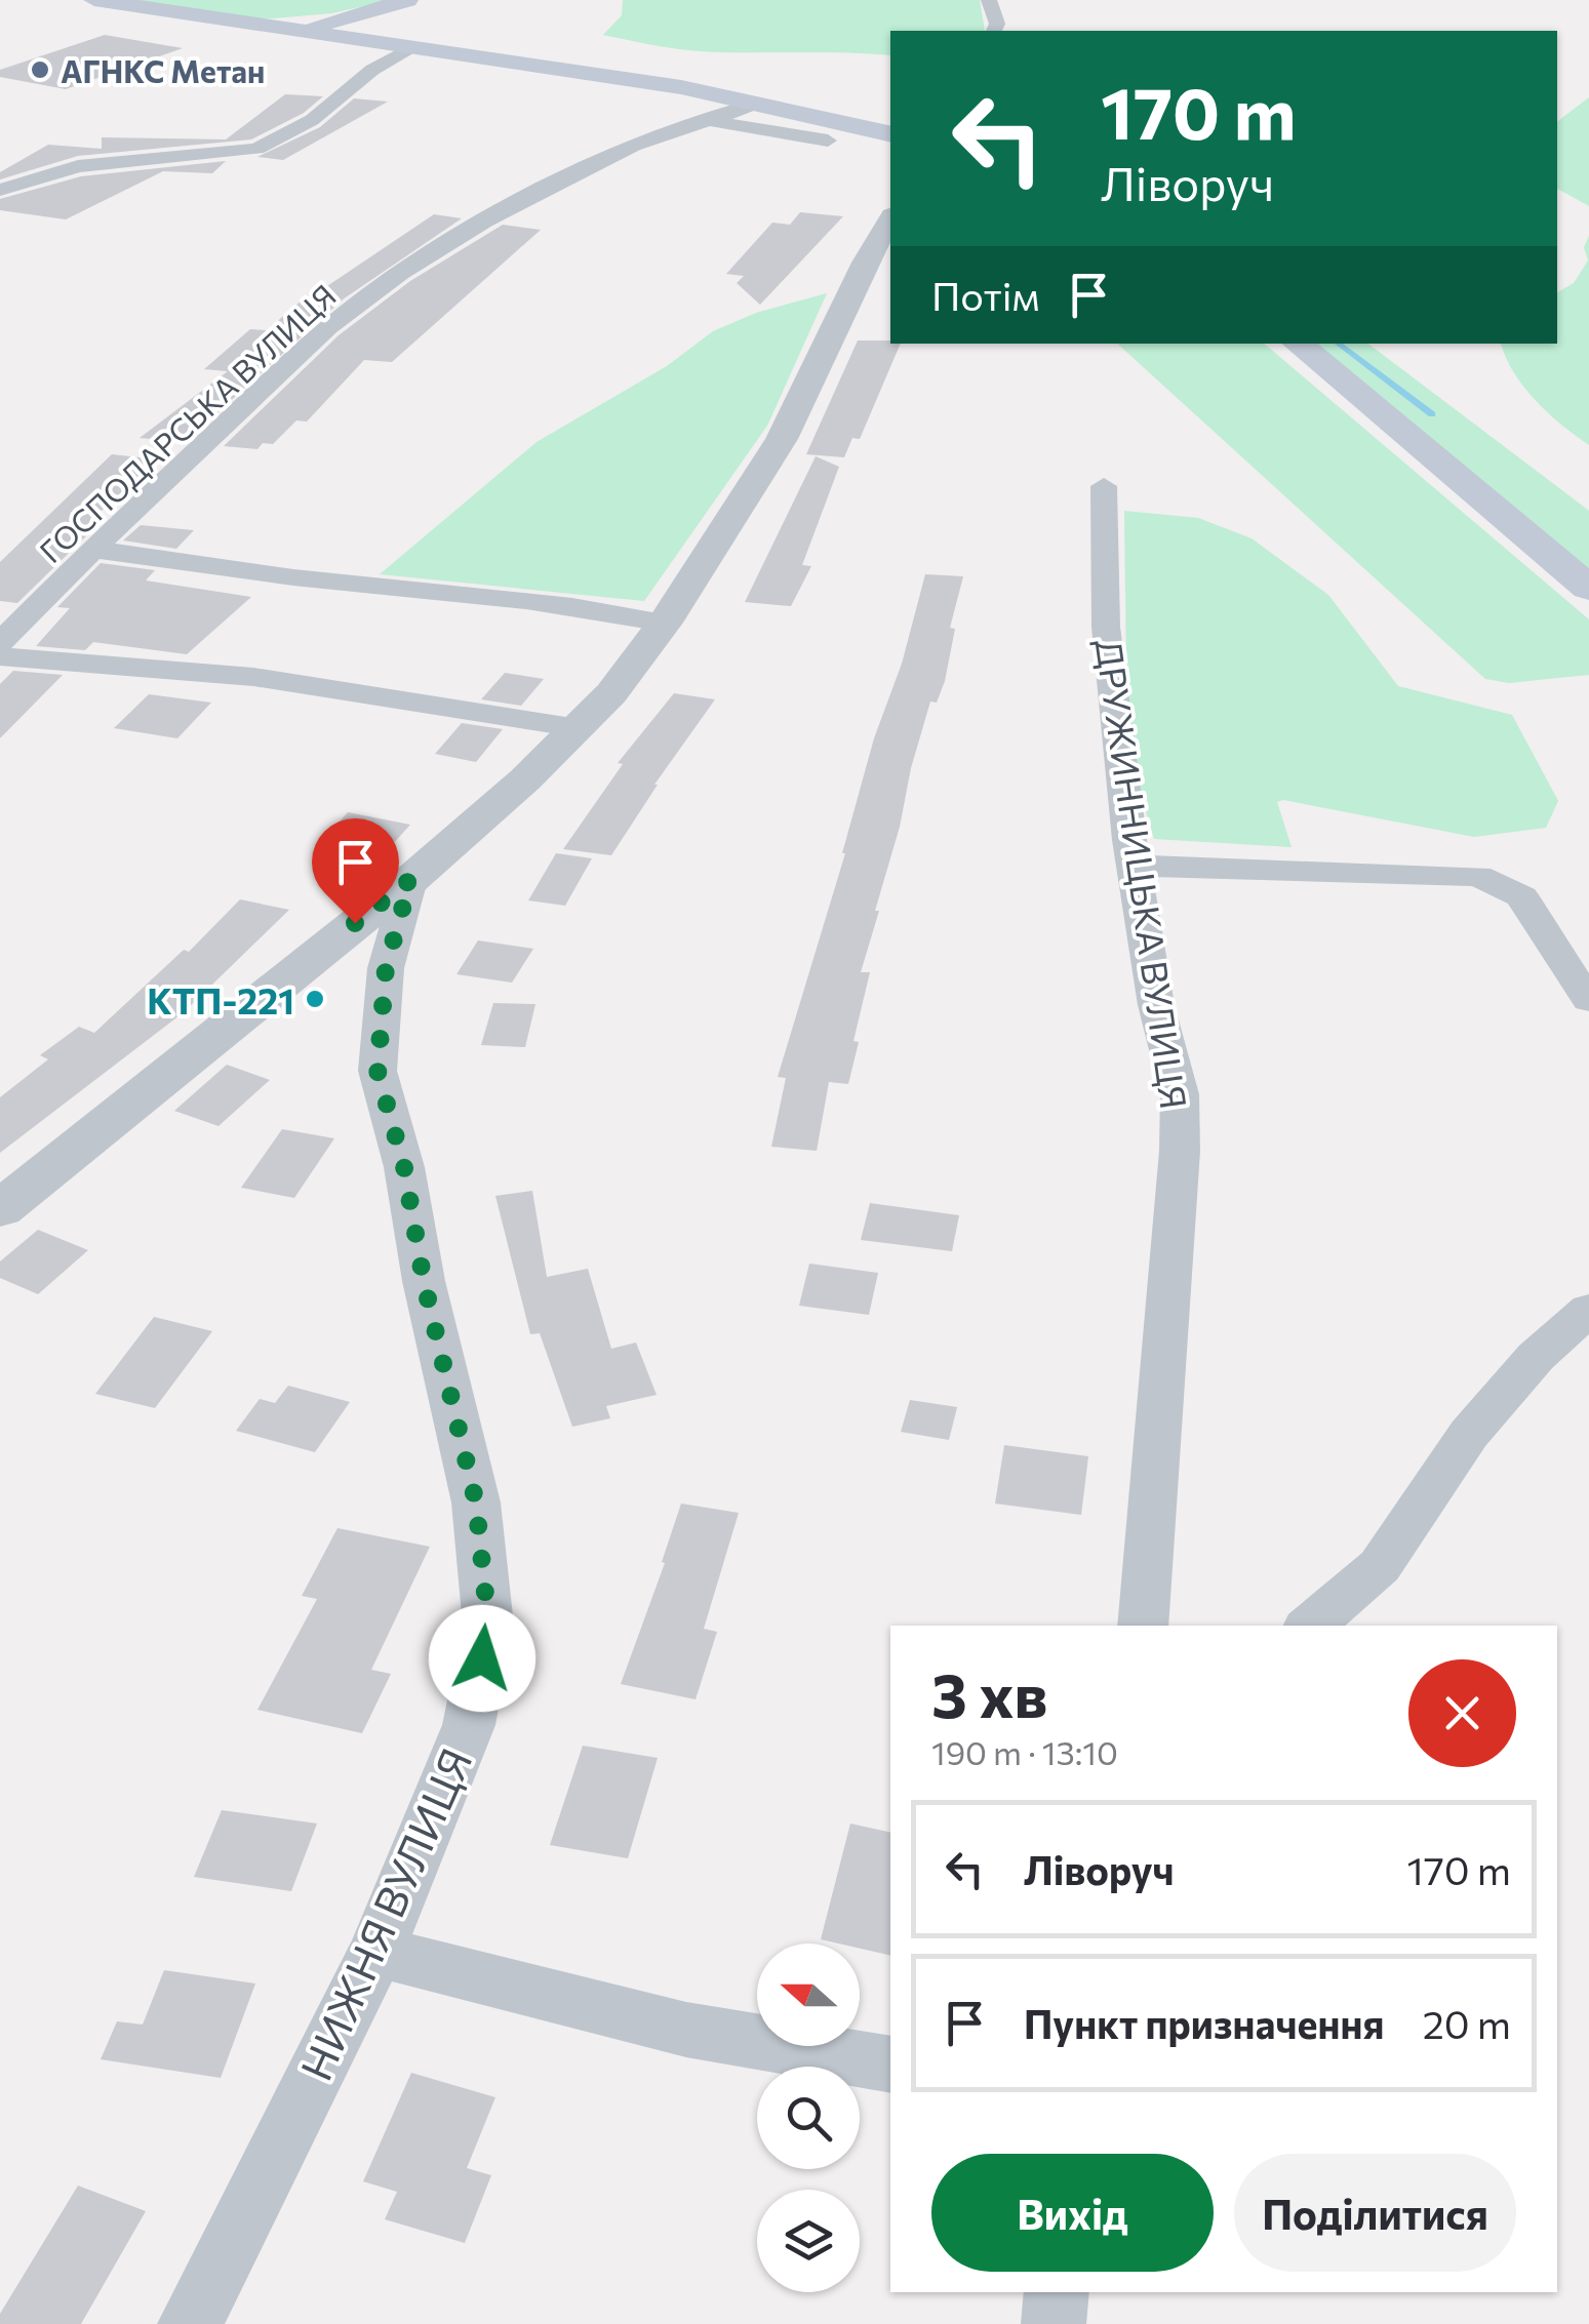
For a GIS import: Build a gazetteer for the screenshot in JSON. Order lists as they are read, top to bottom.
{
  "streets": {
    "street": ["ГОСПОДАРСЬКА ВУЛИЦЯ", "ДРУЖИННИЦЬКА ВУЛИЦЯ", "НИЖНЯ ВУЛИЦЯ"]
  },
  "places": ["АГНКС Метан", "КТП-221"],
  "north": "left",
  "page": {
    "turn": ["170 m", "Ліворуч"],
    "then": "Потім",
    "heading": ["3 хв", "190 m · 13:10"],
    "list": [
      {
        "name": "Ліворуч",
        "value": "170 m"
      },
      {
        "name": "Пункт призначення",
        "value": "20 m"
      }
    ],
    "buttons": ["Вихід", "Поділитися"]
  }
}
